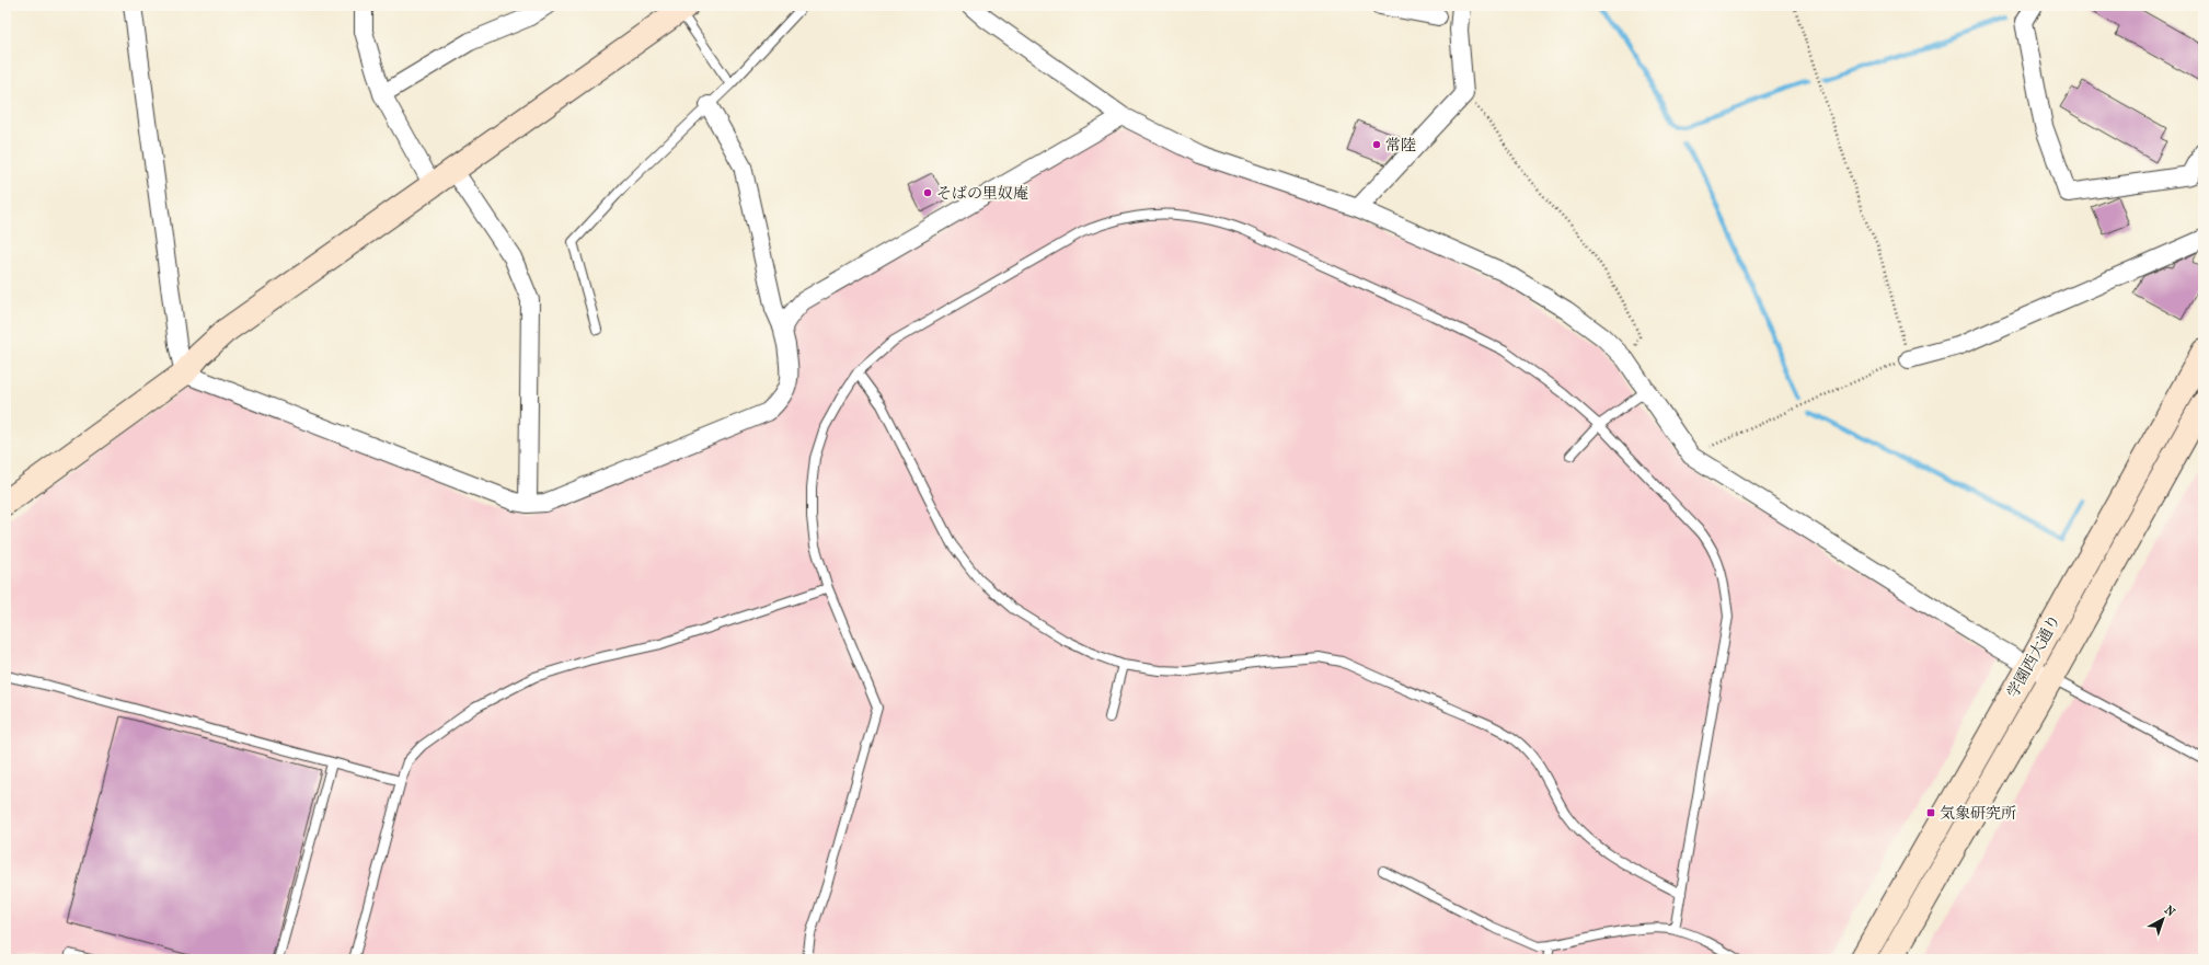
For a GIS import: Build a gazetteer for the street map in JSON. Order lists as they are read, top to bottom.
{
  "streets": {
    "main road": ["学園西大通り"]
  },
  "places": {
    "other": ["常陸", "そばの里奴庵"],
    "transit": ["気象研究所"]
  },
  "north": "top right"
}
